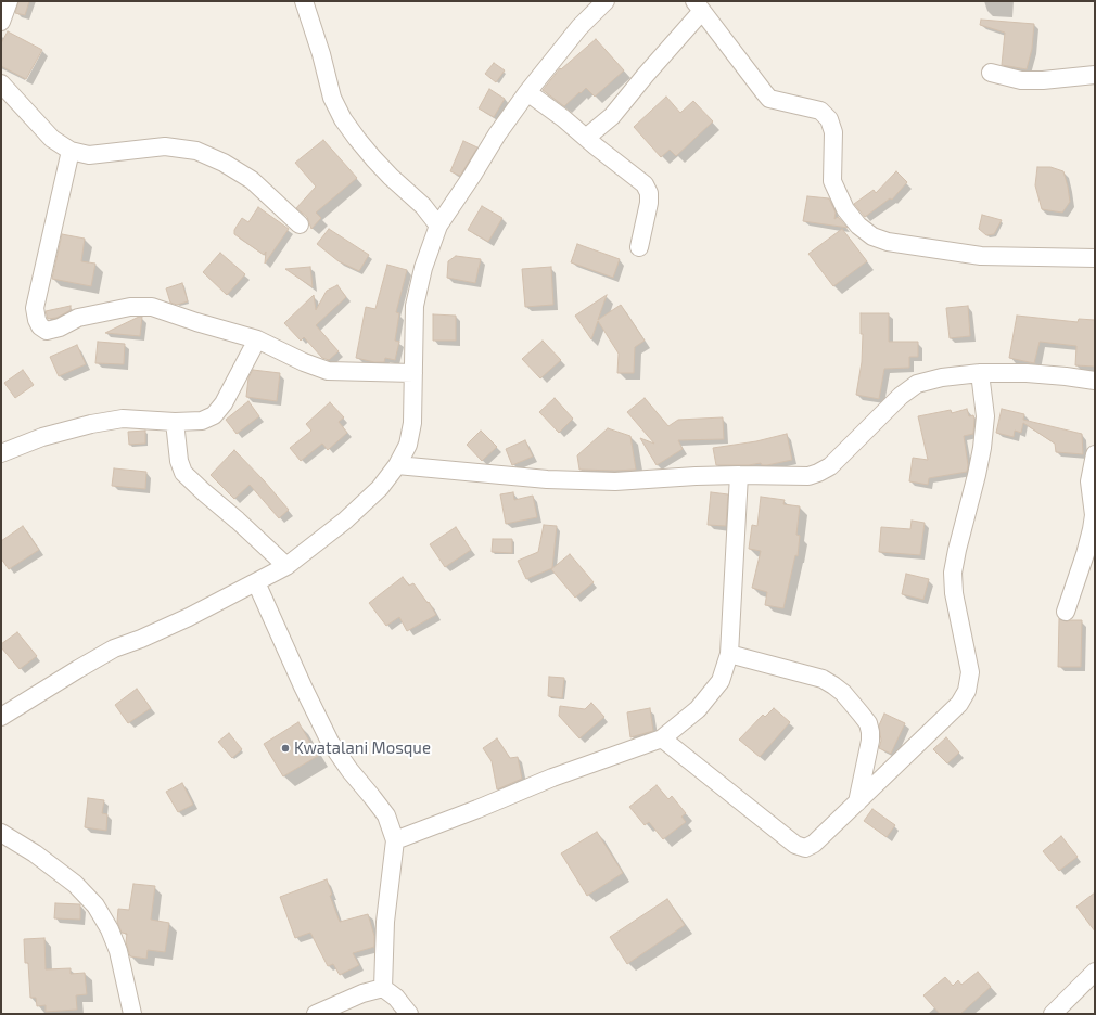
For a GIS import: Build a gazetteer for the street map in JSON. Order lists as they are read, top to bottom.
{
  "places": ["Kwatalani Mosque"]
}
